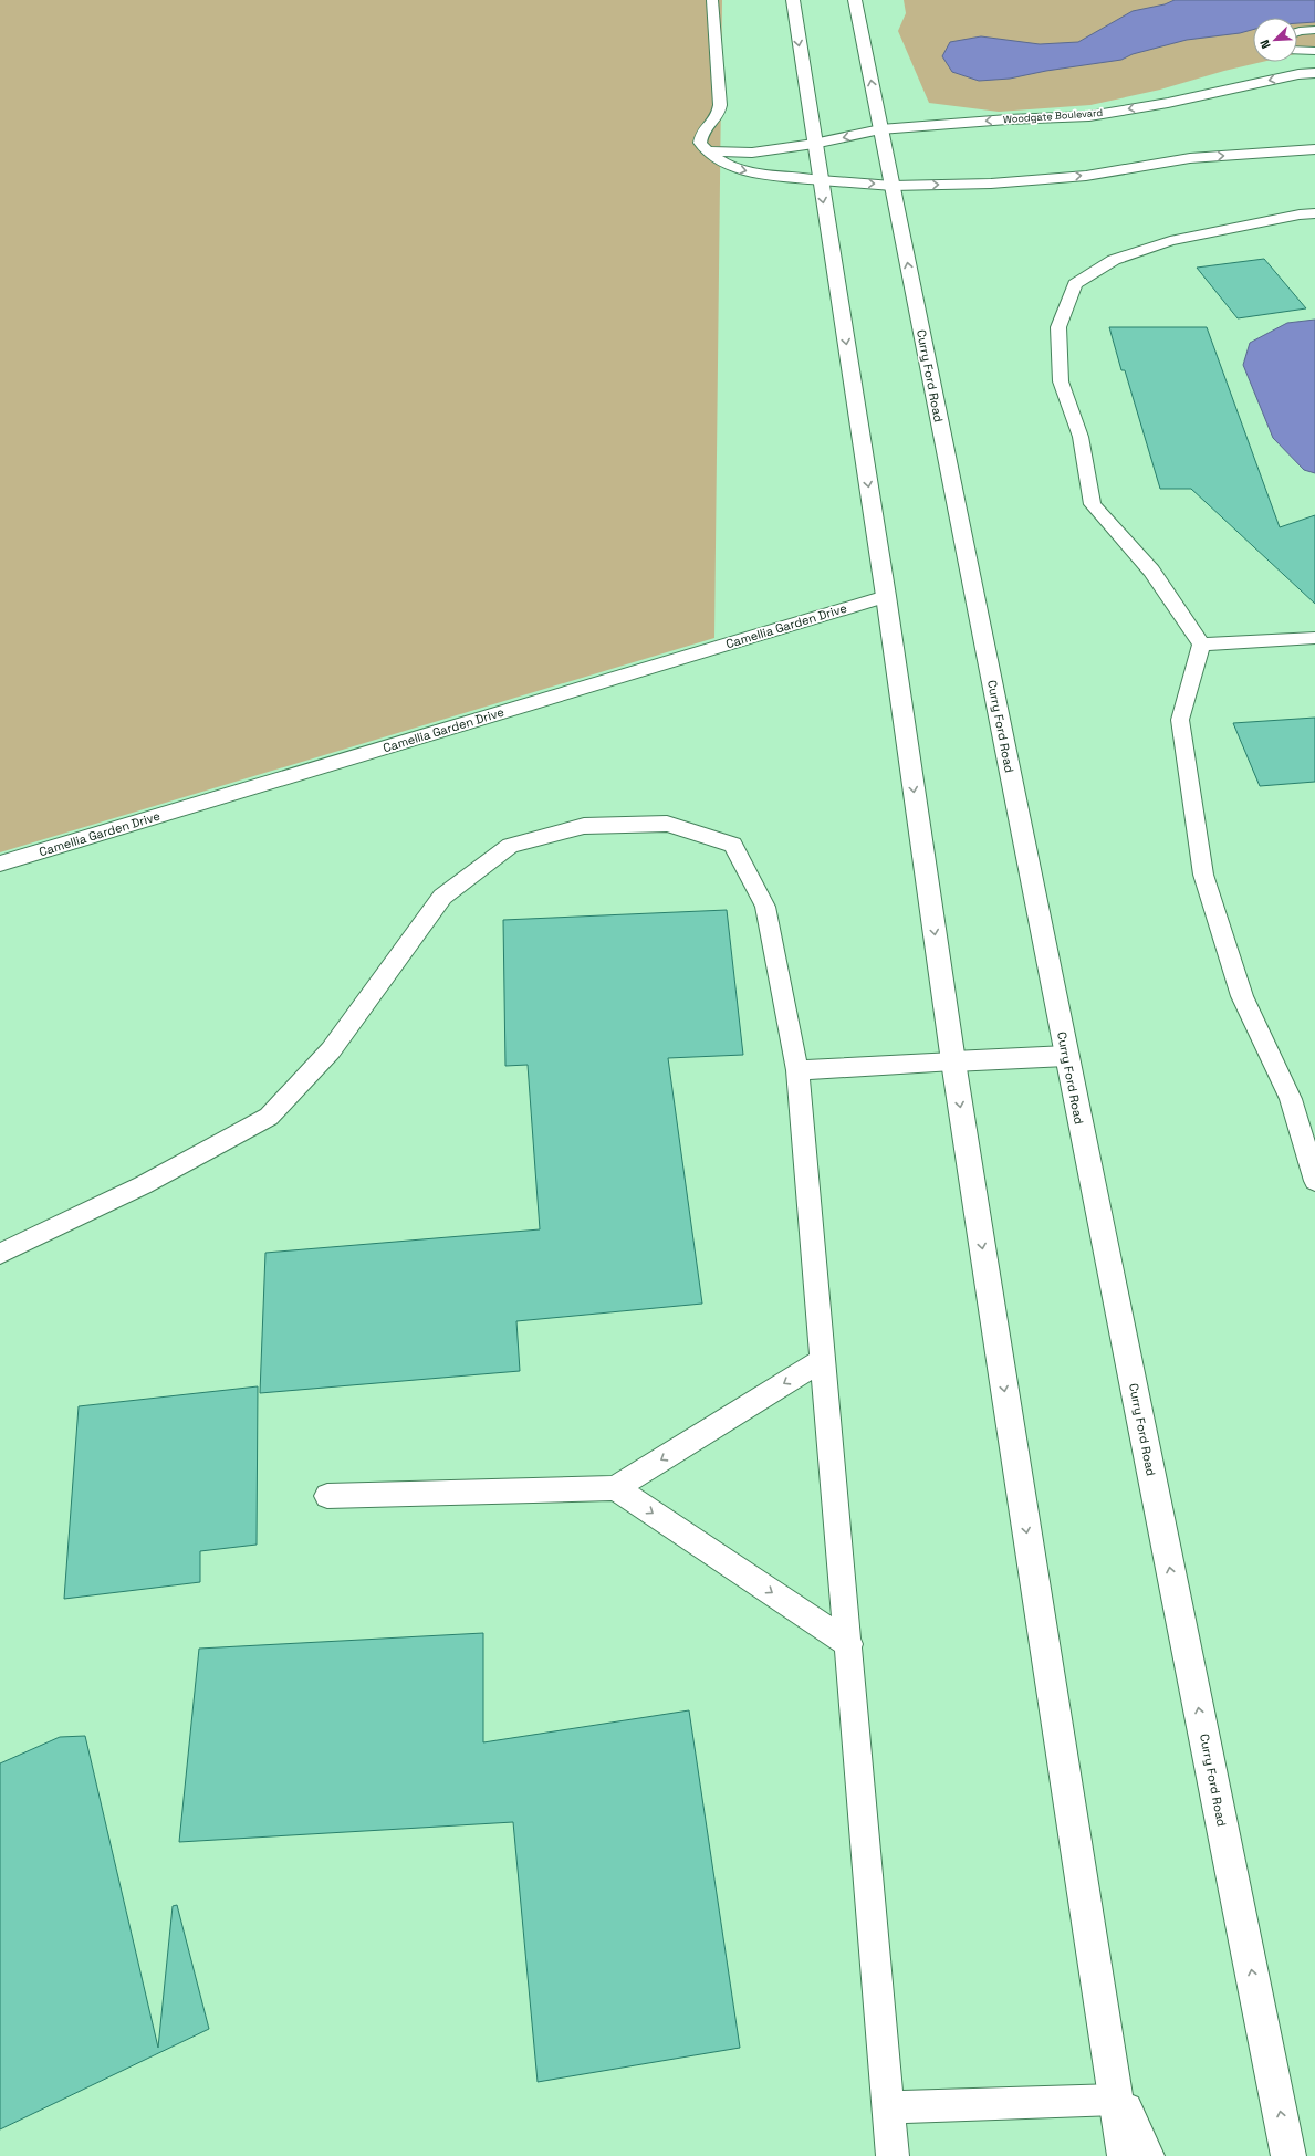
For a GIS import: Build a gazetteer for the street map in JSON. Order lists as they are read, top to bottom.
{
  "streets": {
    "main road": ["Woodgate Boulevard", "Curry Ford Road"],
    "lane": ["Camellia Garden Drive"]
  },
  "crossings": [
    ["Woodgate Boulevard", "Curry Ford Road"]
  ],
  "north": "bottom left"
}
